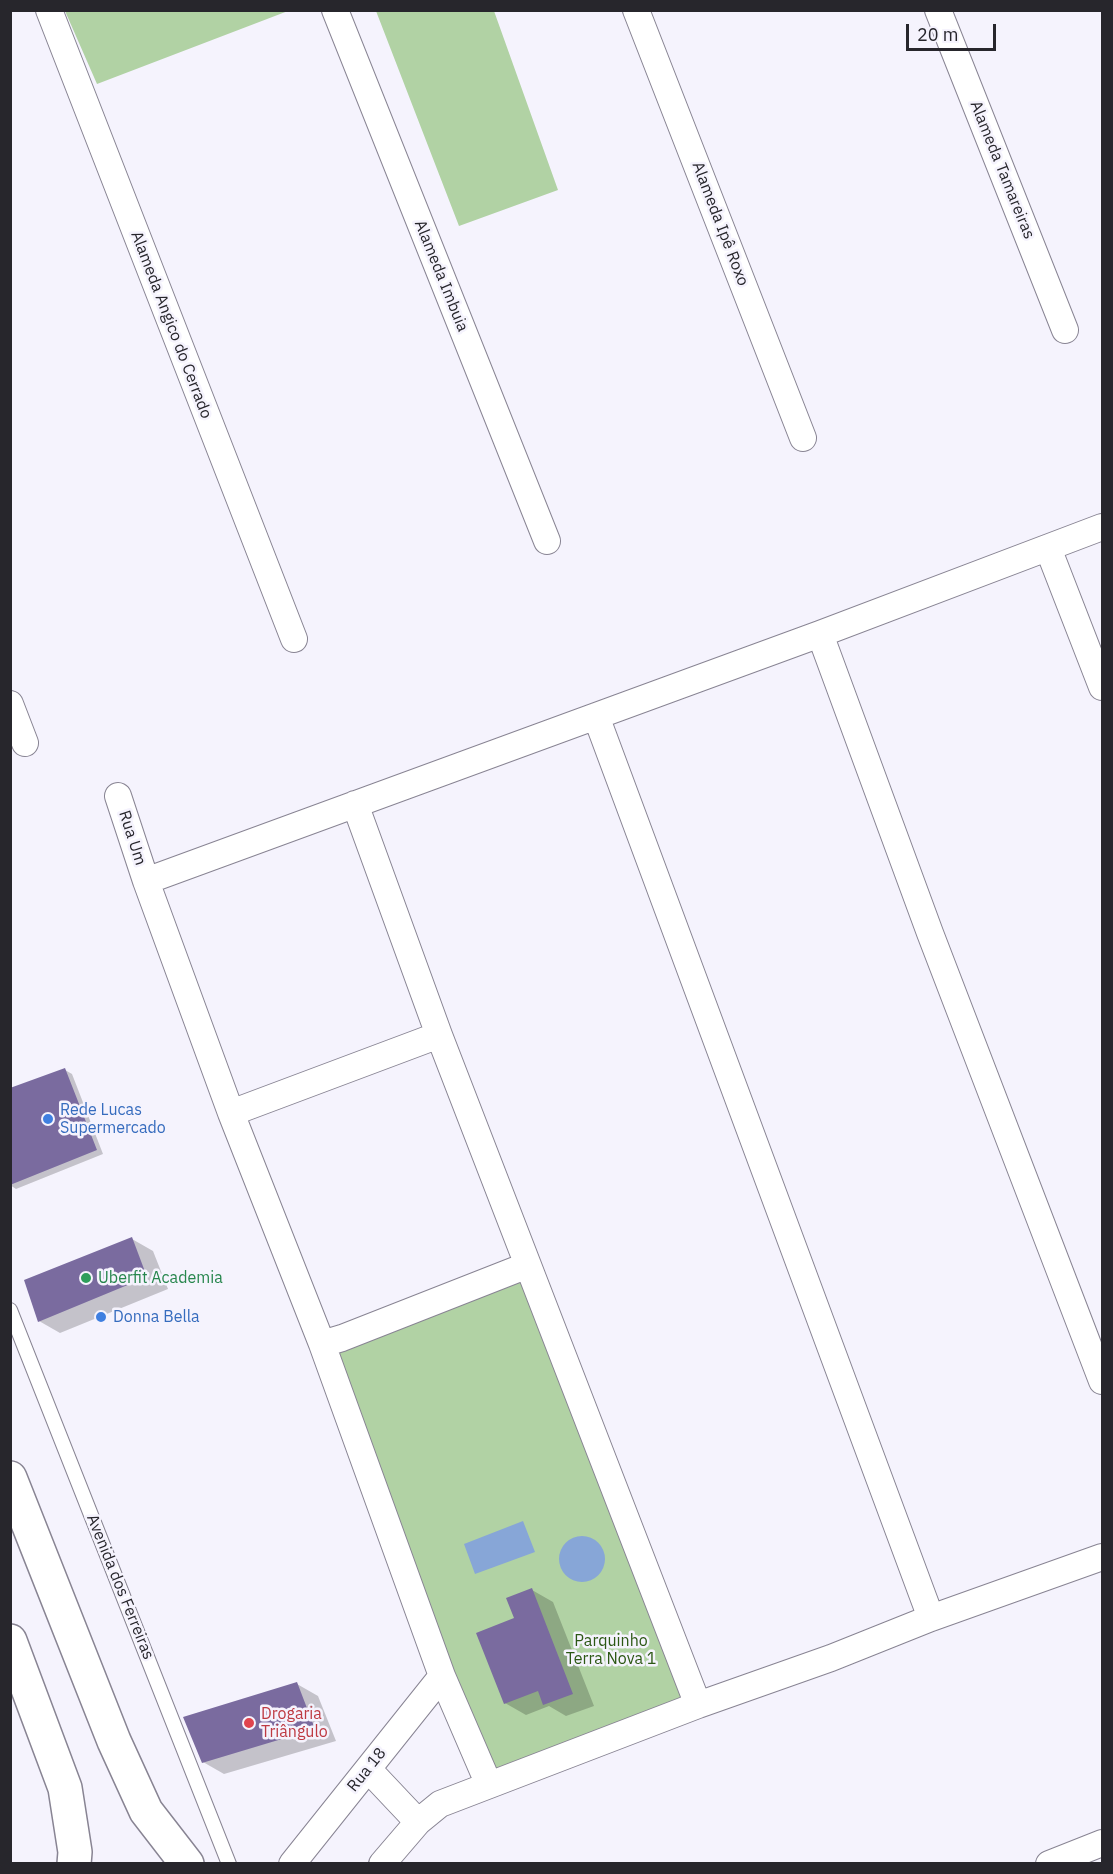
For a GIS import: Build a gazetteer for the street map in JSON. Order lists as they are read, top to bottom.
{
  "streets": {
    "street": [
      "Alameda Tamareiras",
      "Alameda Ipê Roxo",
      "Alameda Imbuia",
      "Alameda Angico do Cerrado",
      "Rua Um",
      "Rua 18"
    ],
    "lane": ["Avenida dos Ferreiras"]
  },
  "crossings": [
    ["Rua Um", "Rua 18"]
  ],
  "parks": ["Parquinho Terra Nova 1"],
  "places": [
    "Rede Lucas Supermercado",
    "Uberfit Academia",
    "Donna Bella",
    "Drogaria Triângulo"
  ],
  "scale_bar": "20 m"
}
